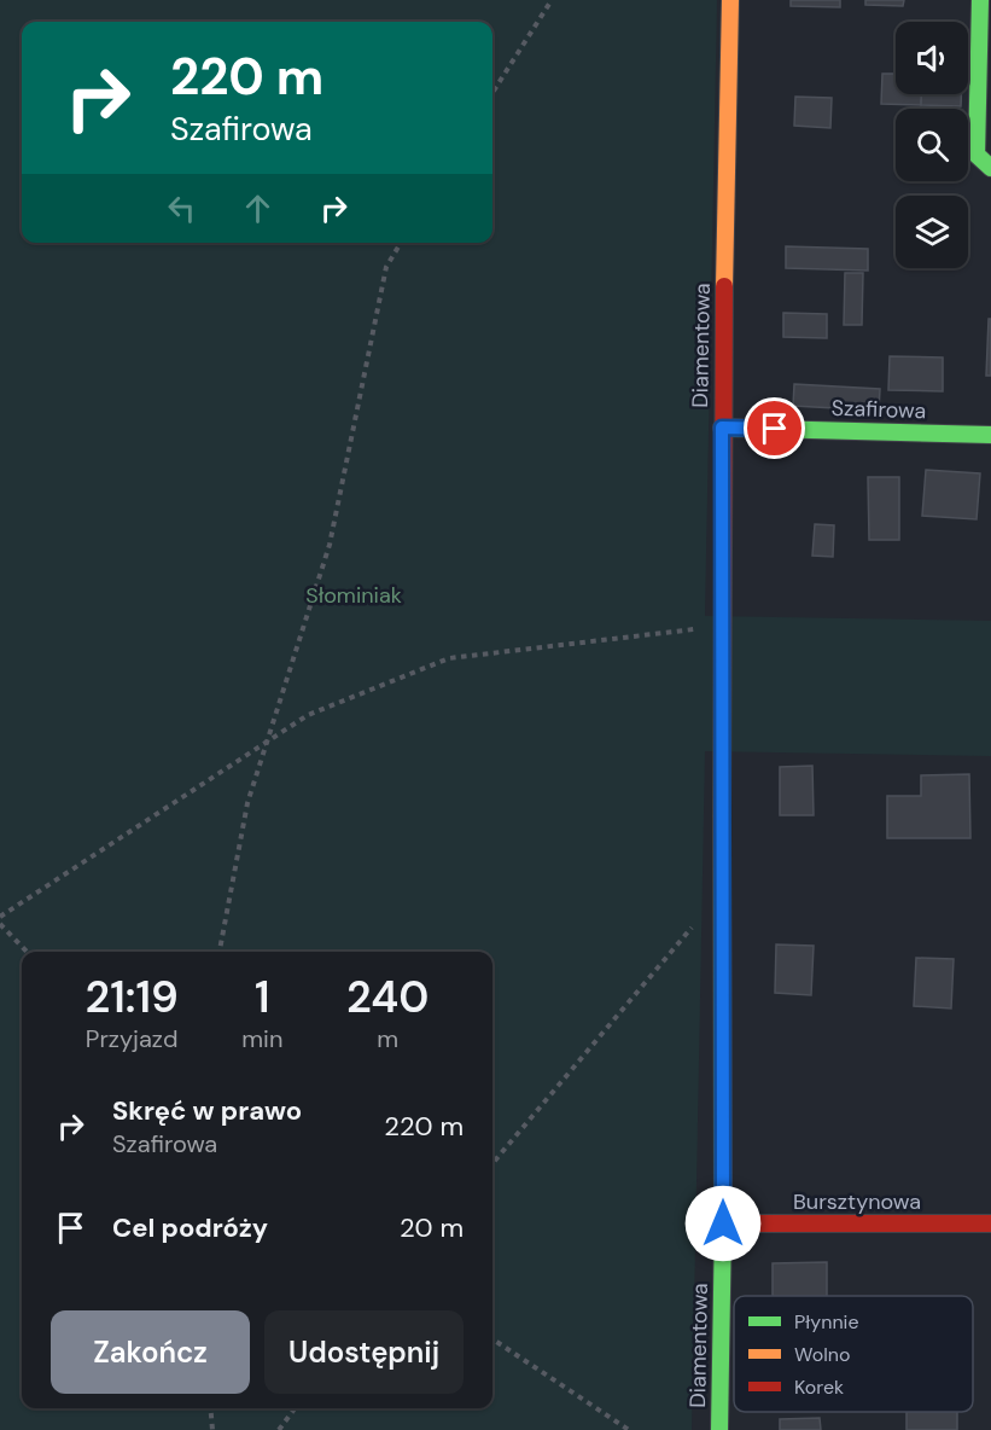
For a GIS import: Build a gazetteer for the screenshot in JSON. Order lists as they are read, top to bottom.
{
  "streets": {
    "street": ["Diamentowa", "Szafirowa", "Bursztynowa"]
  },
  "crossings": [
    ["Diamentowa", "Szafirowa"],
    ["Diamentowa", "Bursztynowa"]
  ],
  "parks": ["Słominiak"],
  "legend": ["Płynnie", "Wolno", "Korek"],
  "page": {
    "turn": ["220 m", "Szafirowa"],
    "eta": [
      "21:19",
      "Przyjazd",
      "1",
      "min",
      "240",
      "m"
    ],
    "list": [
      {
        "name": "Skręć w prawo",
        "note": "Szafirowa",
        "value": "220 m"
      },
      {
        "name": "Cel podróży",
        "value": "20 m"
      }
    ],
    "buttons": ["Zakończ", "Udostępnij"]
  }
}
